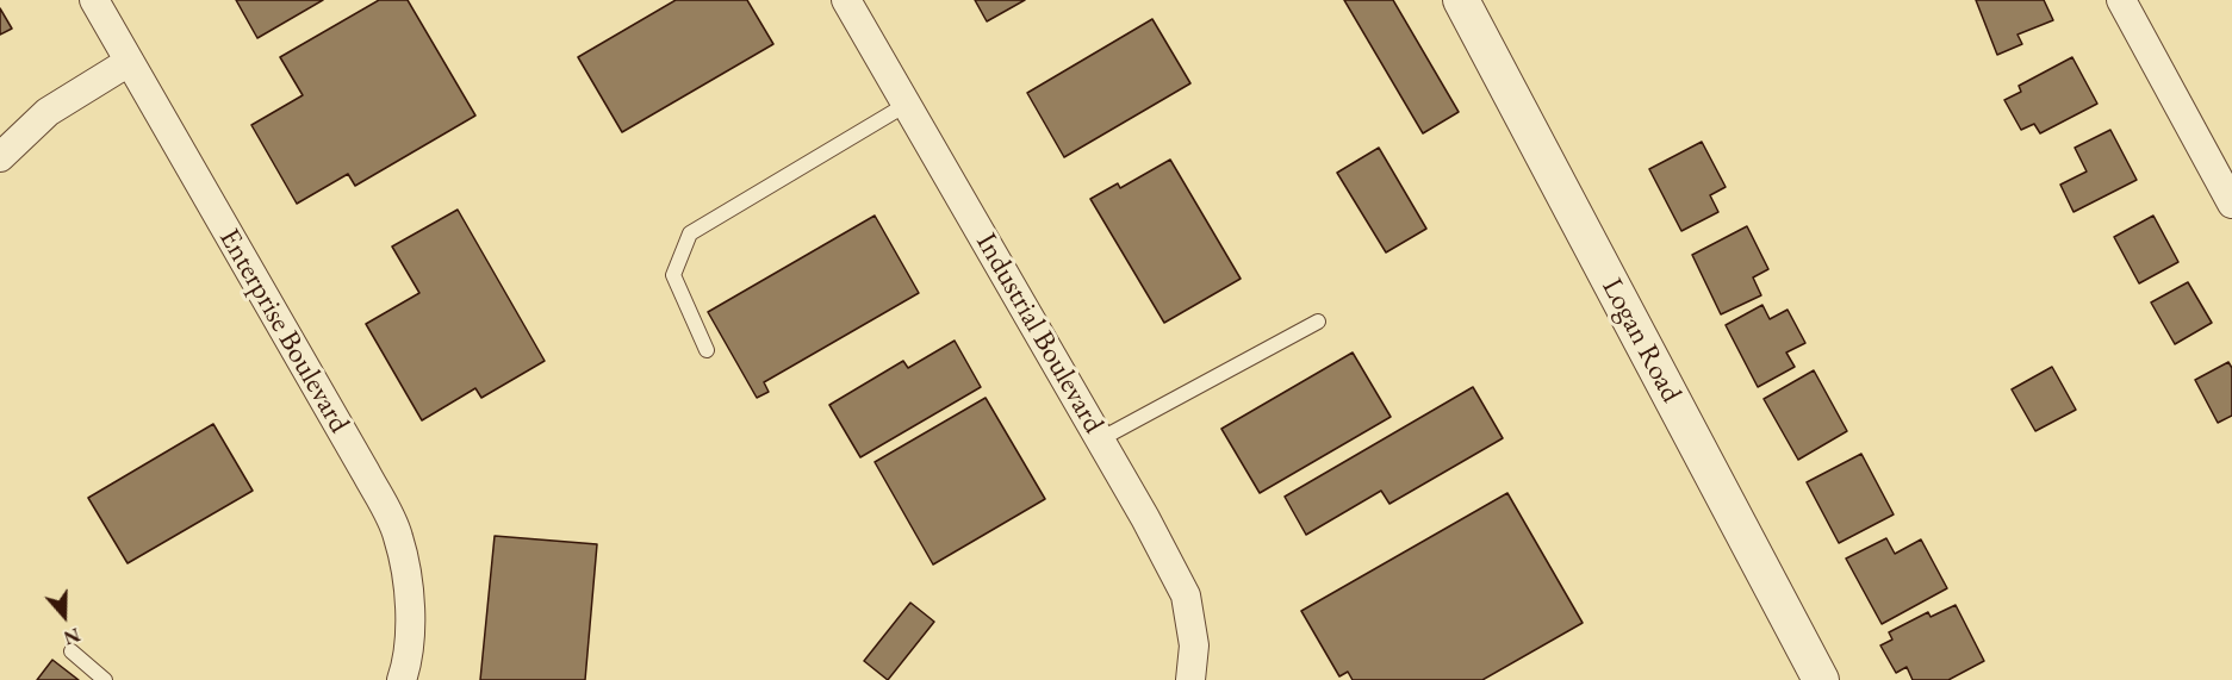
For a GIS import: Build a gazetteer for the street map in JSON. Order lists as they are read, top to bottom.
{
  "streets": {
    "street": ["Enterprise Boulevard", "Industrial Boulevard", "Logan Road"]
  },
  "north": "bottom"
}
